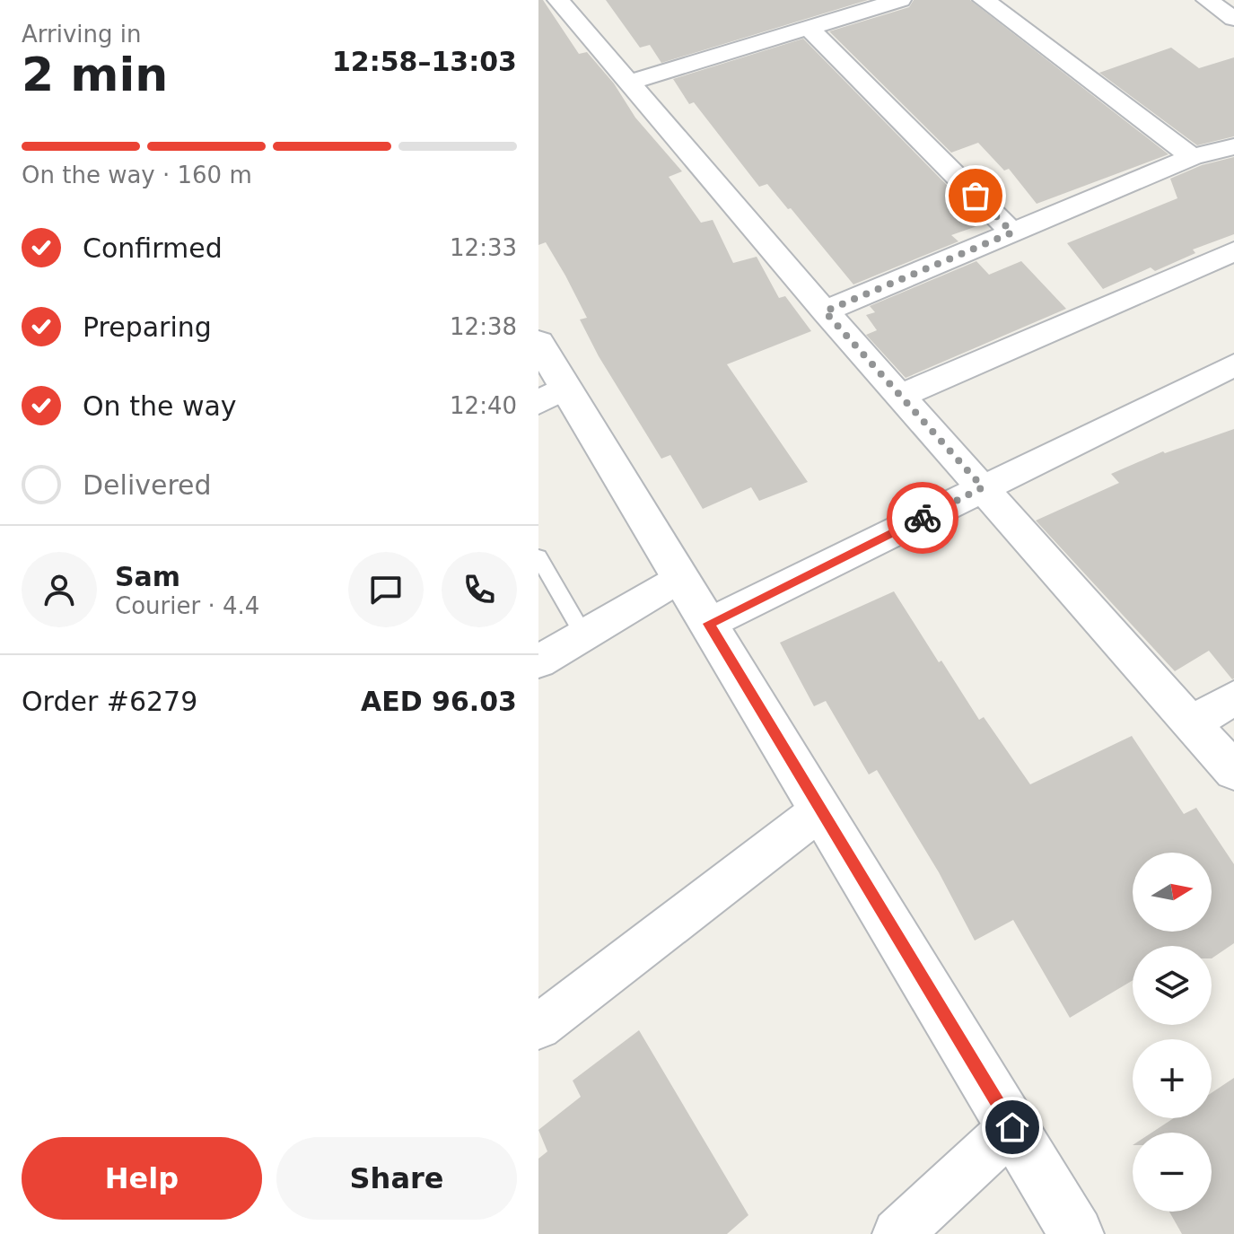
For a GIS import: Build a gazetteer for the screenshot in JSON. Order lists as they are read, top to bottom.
{
  "north": "right",
  "page": {
    "heading": ["2 min", "Arriving in", "12:58–13:03"],
    "panel": [
      "Sam",
      "Courier · 4.4",
      "Order #6279",
      "AED 96.03"
    ],
    "bar": "On the way · 160 m",
    "list": [
      ["Confirmed", "12:33"],
      ["Preparing", "12:38"],
      ["On the way", "12:40"],
      "Delivered"
    ],
    "map_buttons": ["+", "−"],
    "buttons": ["Help", "Share"]
  }
}
